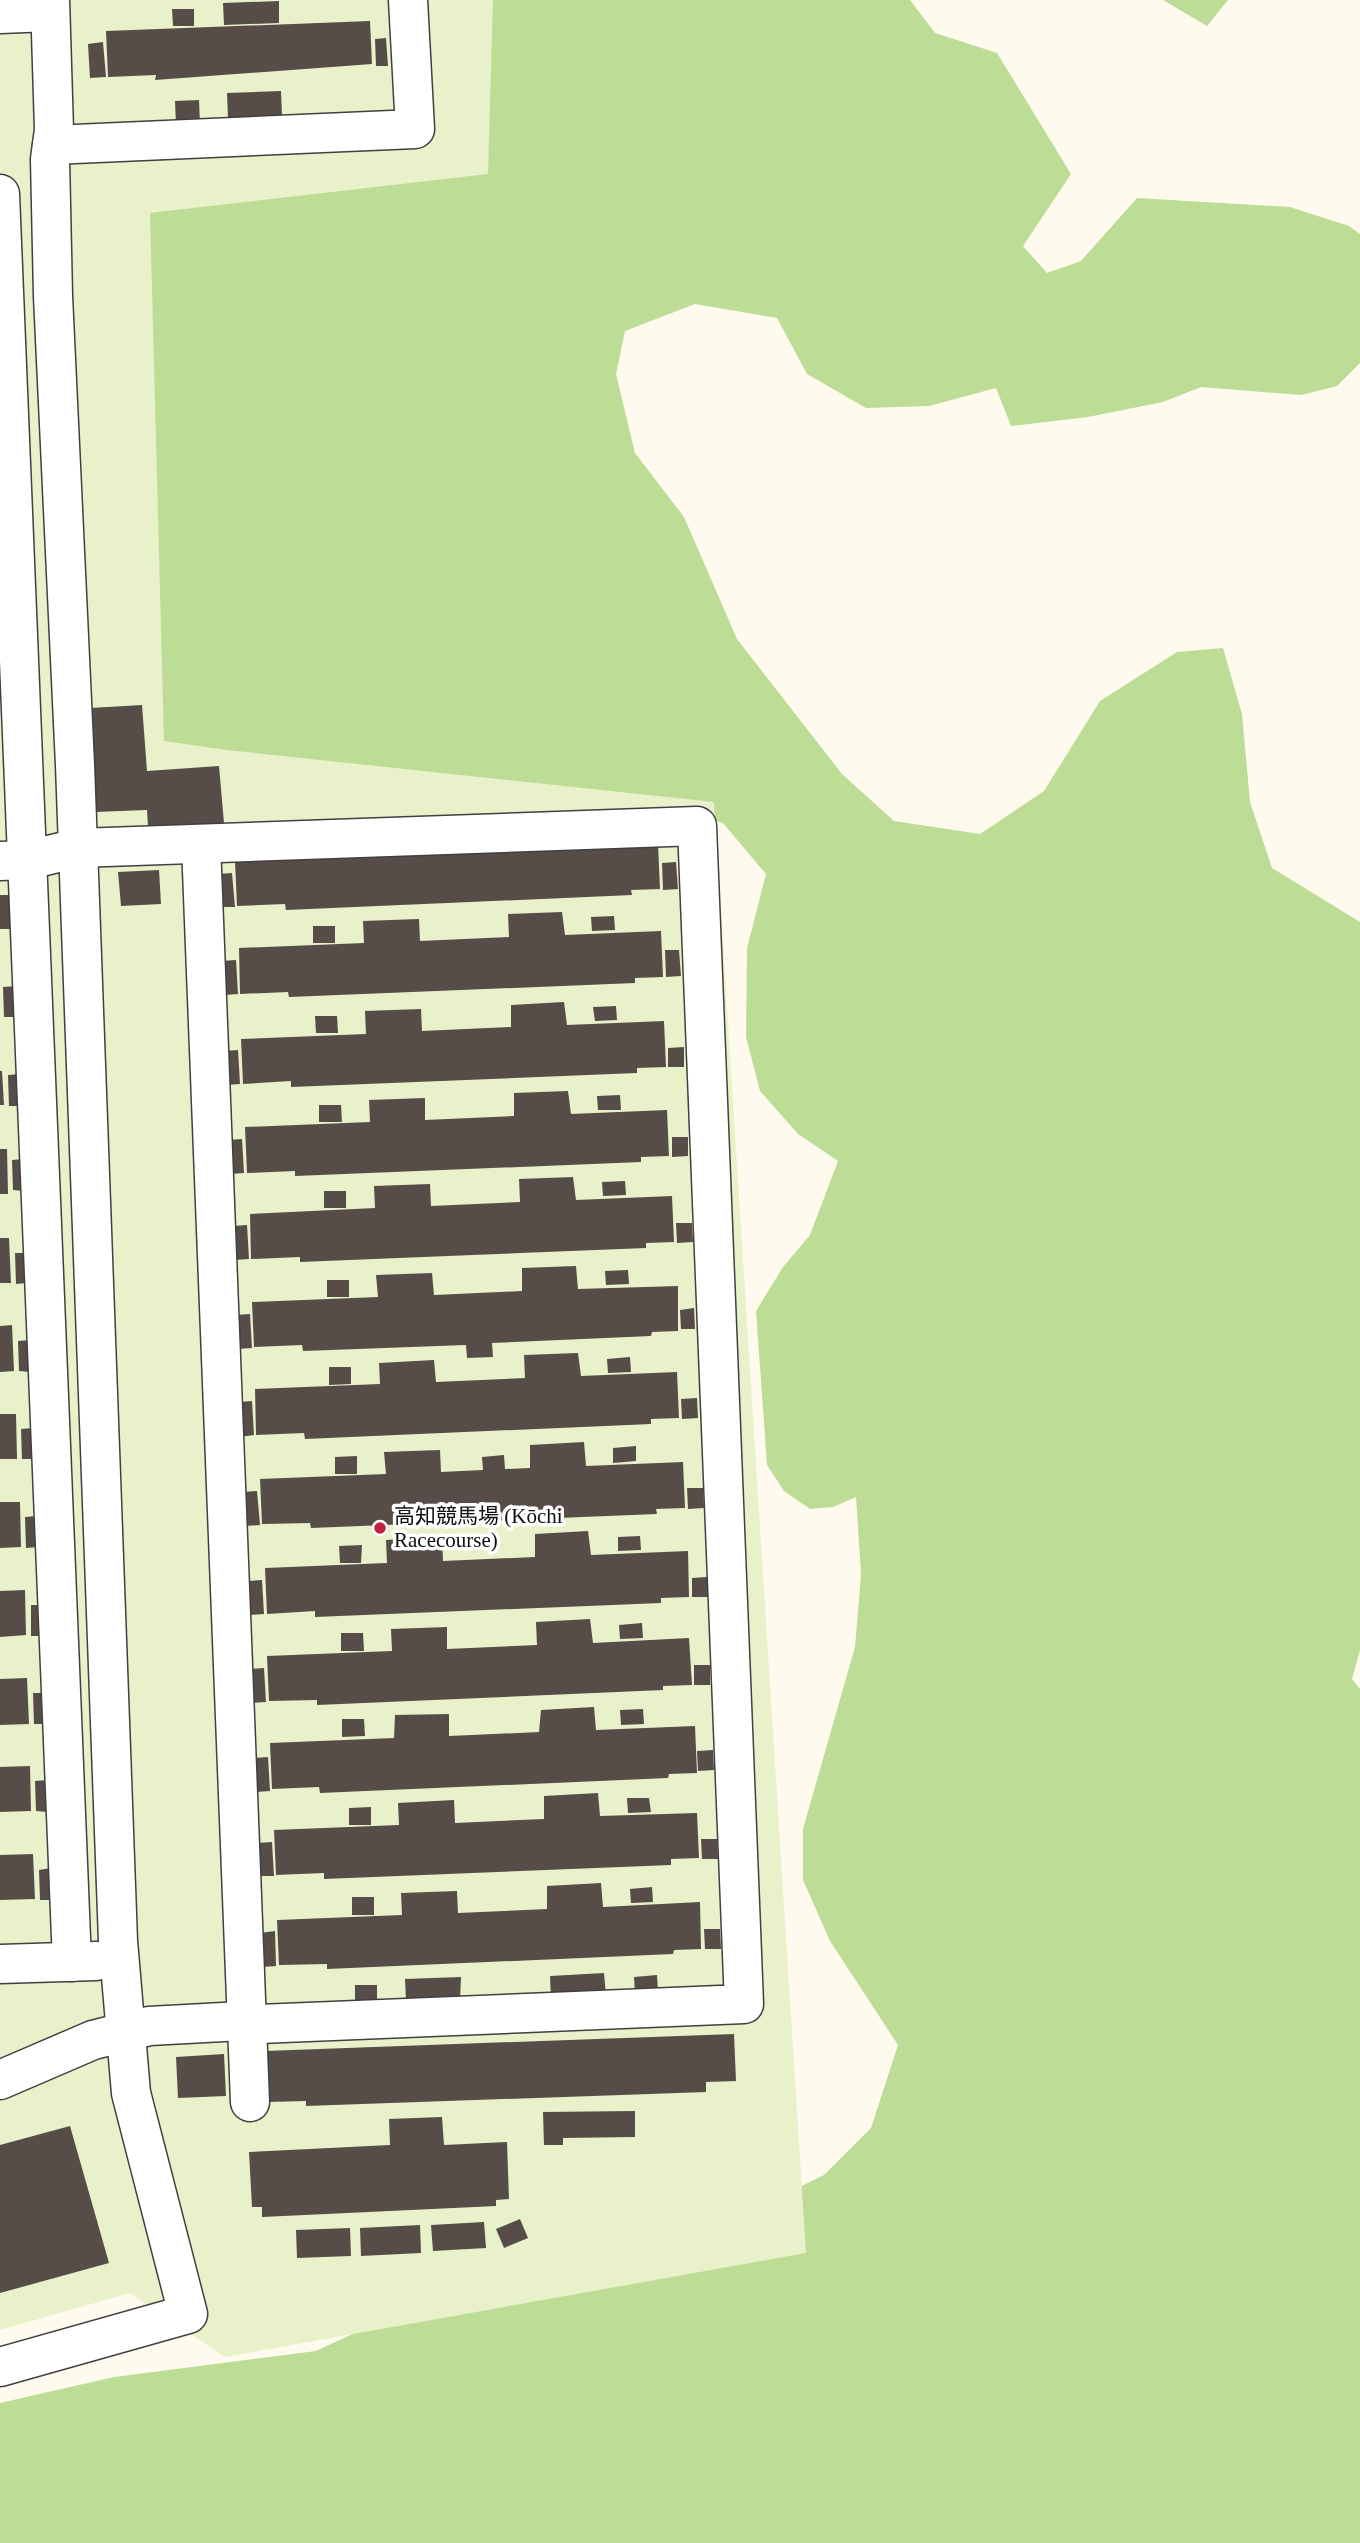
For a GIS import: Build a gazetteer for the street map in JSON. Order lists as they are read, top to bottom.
{
  "places": ["高知競馬場 (Kōchi Racecourse)"]
}
